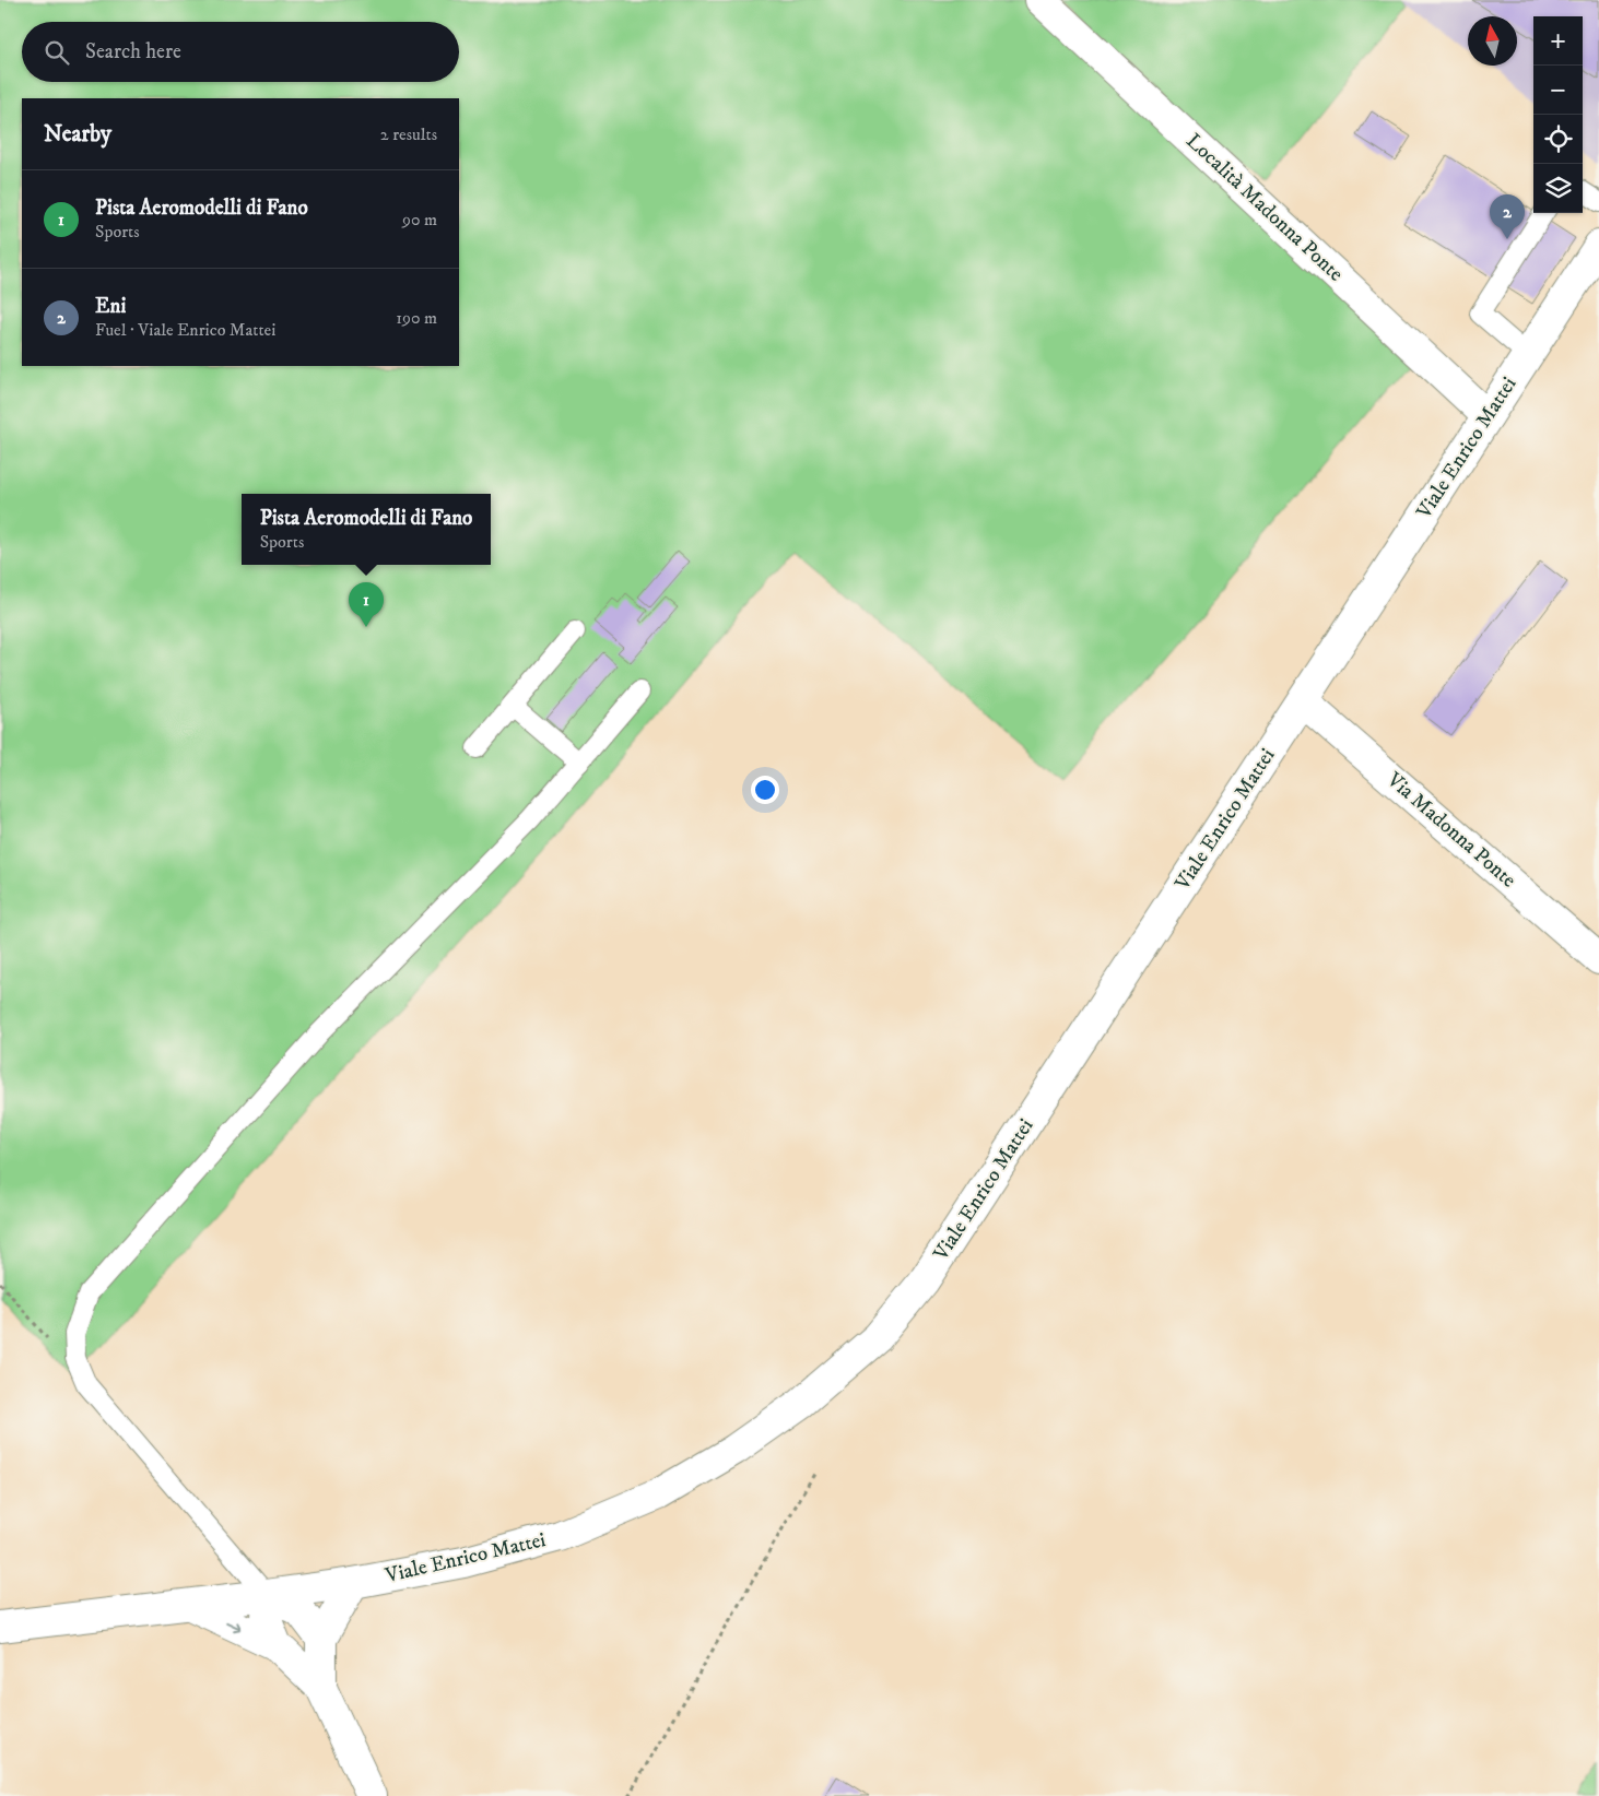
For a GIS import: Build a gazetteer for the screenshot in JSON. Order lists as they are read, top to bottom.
{
  "streets": {
    "street": ["Località Madonna Ponte", "Viale Enrico Mattei", "Via Madonna Ponte"]
  },
  "crossings": [
    ["Località Madonna Ponte", "Viale Enrico Mattei"],
    ["Viale Enrico Mattei", "Via Madonna Ponte"]
  ],
  "north": "top",
  "page": {
    "map_buttons": ["+", "−"],
    "search": "Search here",
    "heading": ["Nearby", "2 results"],
    "list": [
      {
        "mark": "1",
        "name": "Pista Aeromodelli di Fano",
        "note": "Sports",
        "value": "90 m"
      },
      {
        "mark": "2",
        "name": "Eni",
        "note": "Fuel · Viale Enrico Mattei",
        "value": "190 m"
      }
    ],
    "pins": ["2", "1"],
    "popup": ["Pista Aeromodelli di Fano", "Sports"]
  }
}
